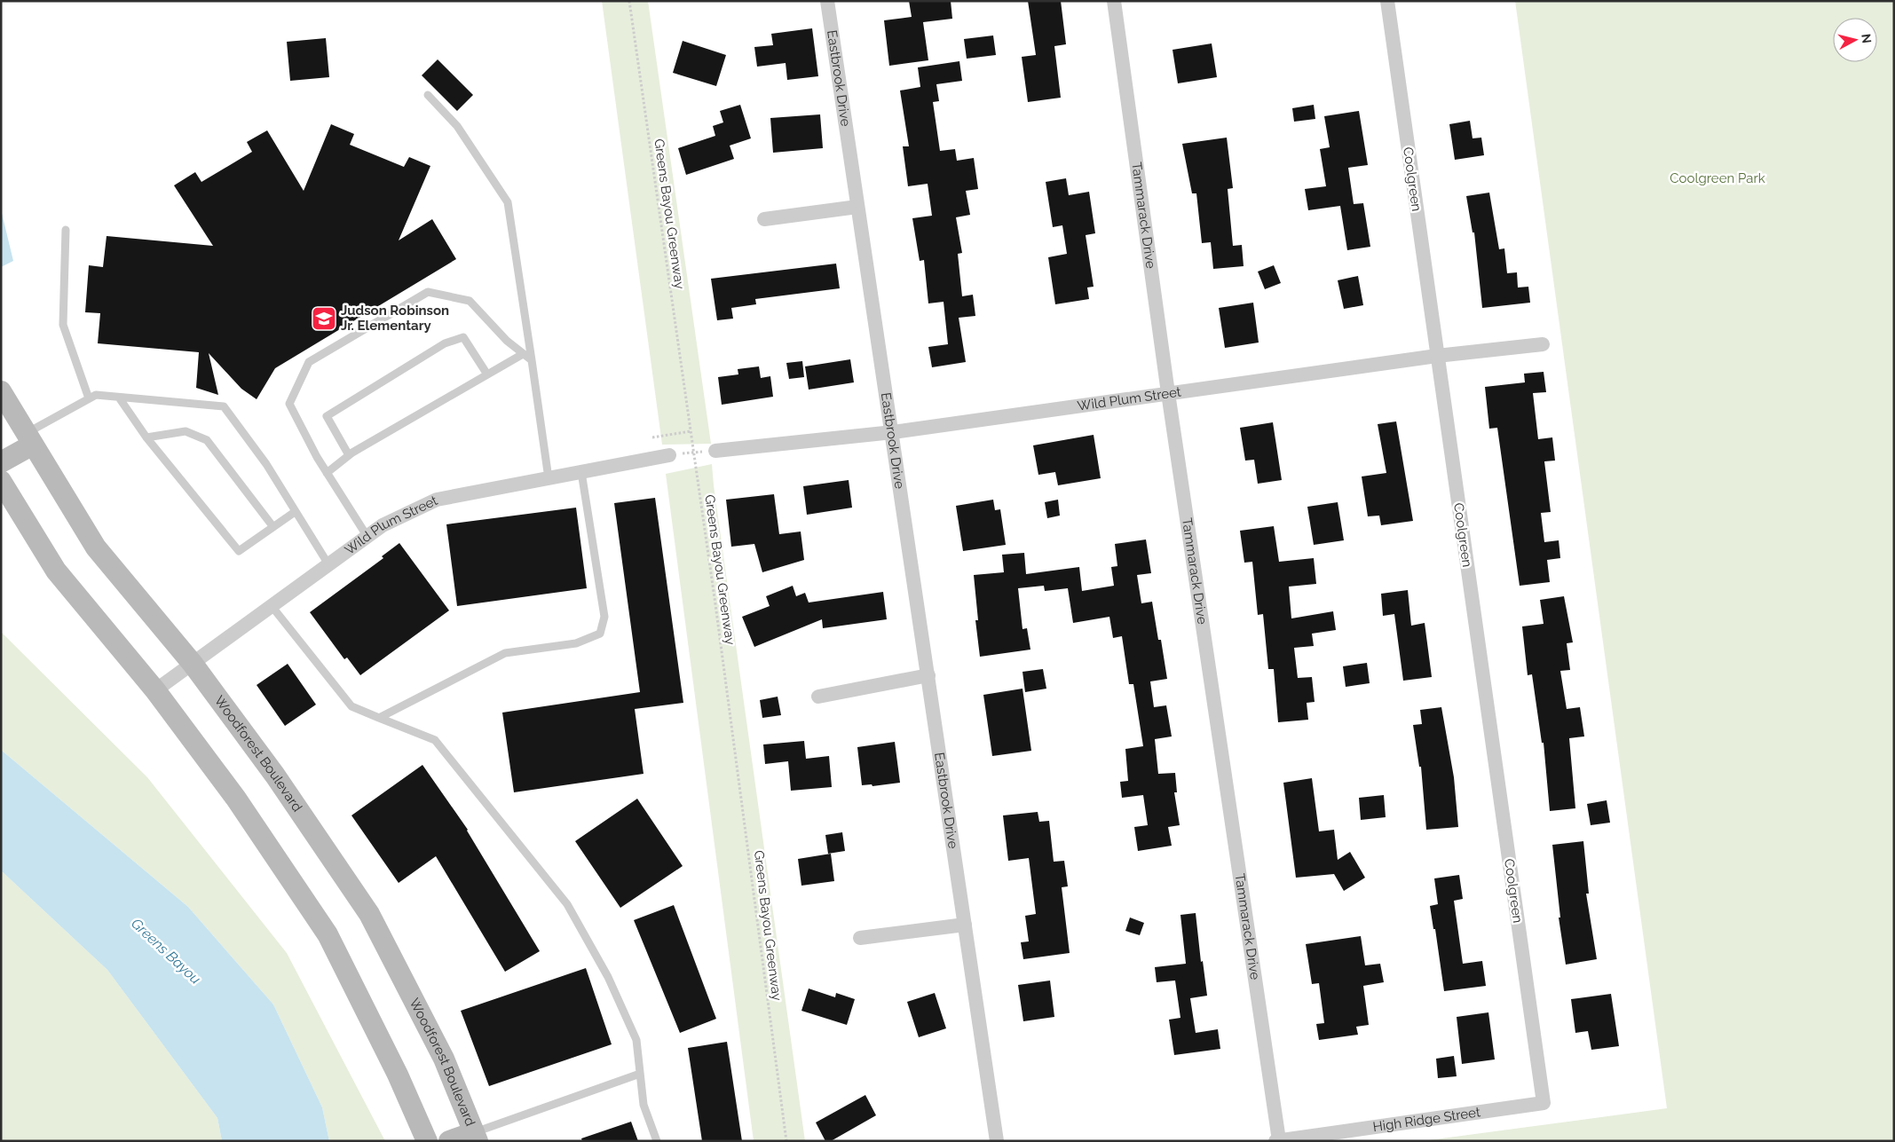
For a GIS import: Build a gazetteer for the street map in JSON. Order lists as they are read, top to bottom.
{
  "streets": {
    "main road": ["Woodforest Boulevard"],
    "street": [
      "Eastbrook Drive",
      "Coolgreen",
      "Tammarack Drive",
      "Wild Plum Street",
      "High Ridge Street"
    ],
    "path": ["Greens Bayou Greenway"]
  },
  "crossings": [
    ["Eastbrook Drive", "Wild Plum Street"],
    ["Coolgreen", "Wild Plum Street"],
    ["Coolgreen", "High Ridge Street"],
    ["Tammarack Drive", "Wild Plum Street"],
    ["Tammarack Drive", "High Ridge Street"],
    ["Wild Plum Street", "Woodforest Boulevard"]
  ],
  "water": ["Greens Bayou"],
  "parks": ["Coolgreen Park"],
  "places": {
    "school or university": ["Judson Robinson Jr. Elementary"]
  },
  "north": "right"
}
